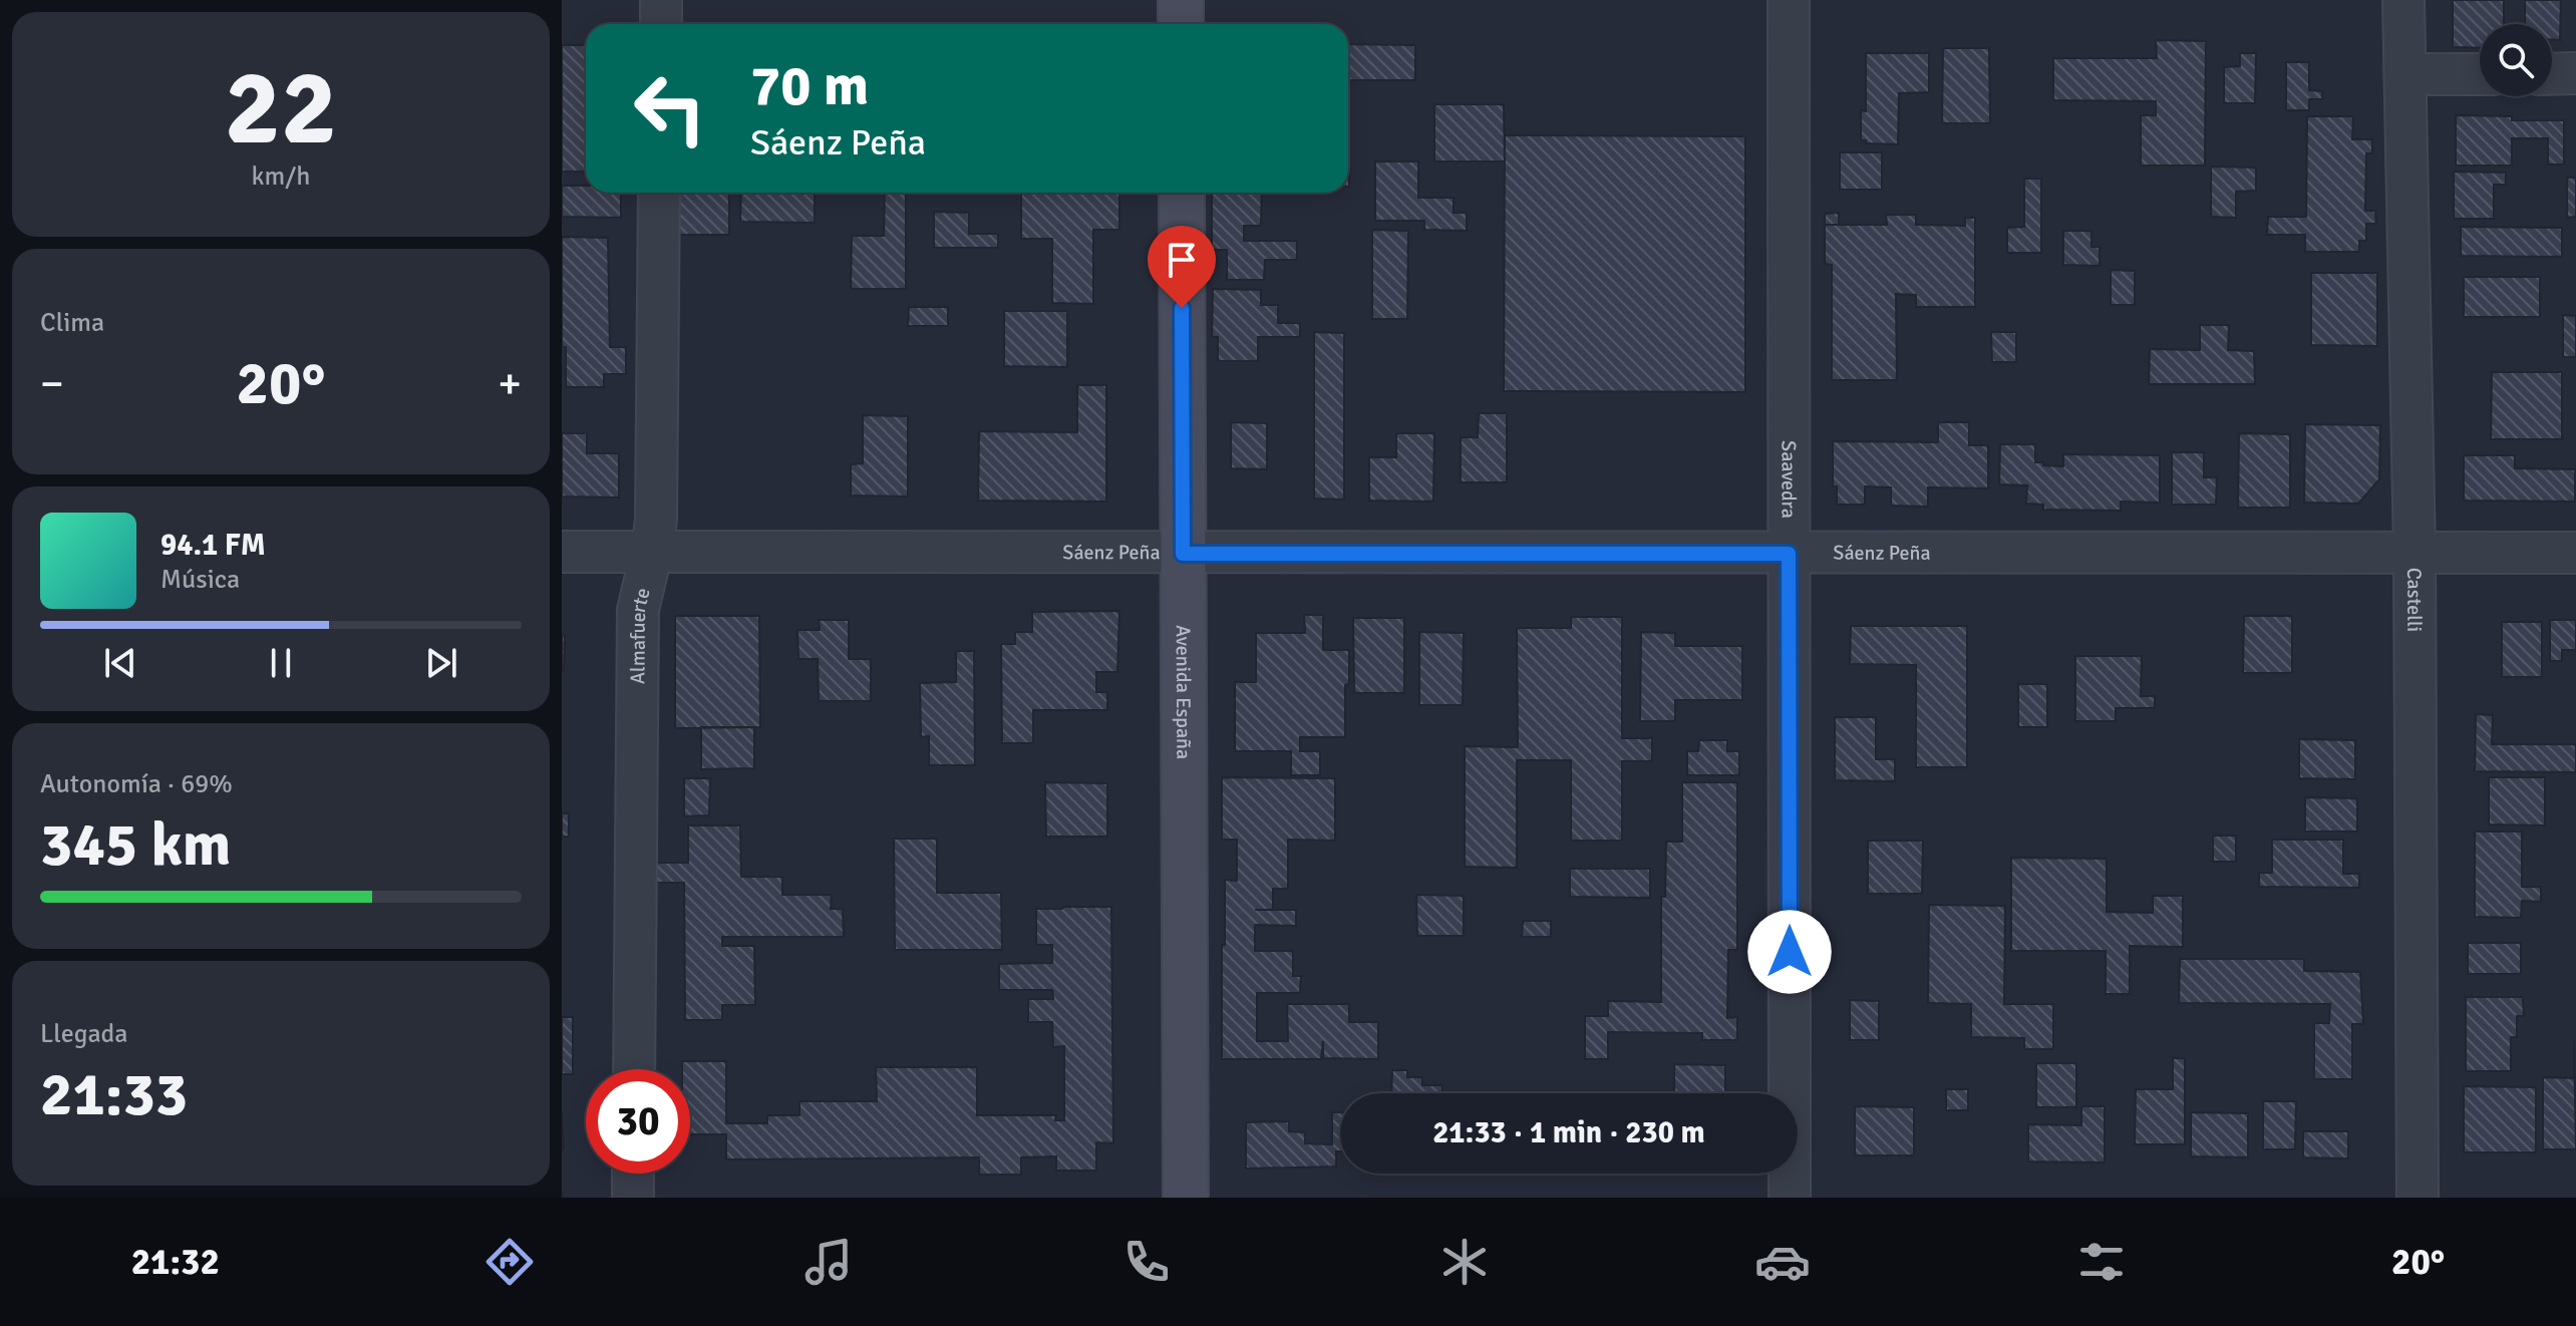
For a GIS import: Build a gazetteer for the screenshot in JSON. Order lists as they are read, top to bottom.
{
  "streets": {
    "main road": ["Avenida España"],
    "street": [
      "Saavedra",
      "Sáenz Peña",
      "Castelli",
      "Almafuerte"
    ]
  },
  "crossings": [
    ["Saavedra", "Sáenz Peña"],
    ["Sáenz Peña", "Castelli"],
    ["Sáenz Peña", "Almafuerte"],
    ["Sáenz Peña", "Avenida España"]
  ],
  "page": {
    "tile": [
      ["22", "km/h"],
      "Clima",
      ["Autonomía · 69%", "345 km"],
      ["Llegada", "21:33"]
    ],
    "turn": ["70 m", "Sáenz Peña"],
    "heat": ["−", "20°", "+"],
    "song": ["94.1 FM", "Música"],
    "limit": "30",
    "trip": "21:33 · 1 min · 230 m",
    "tabs": ["21:32", "20°"]
  }
}
